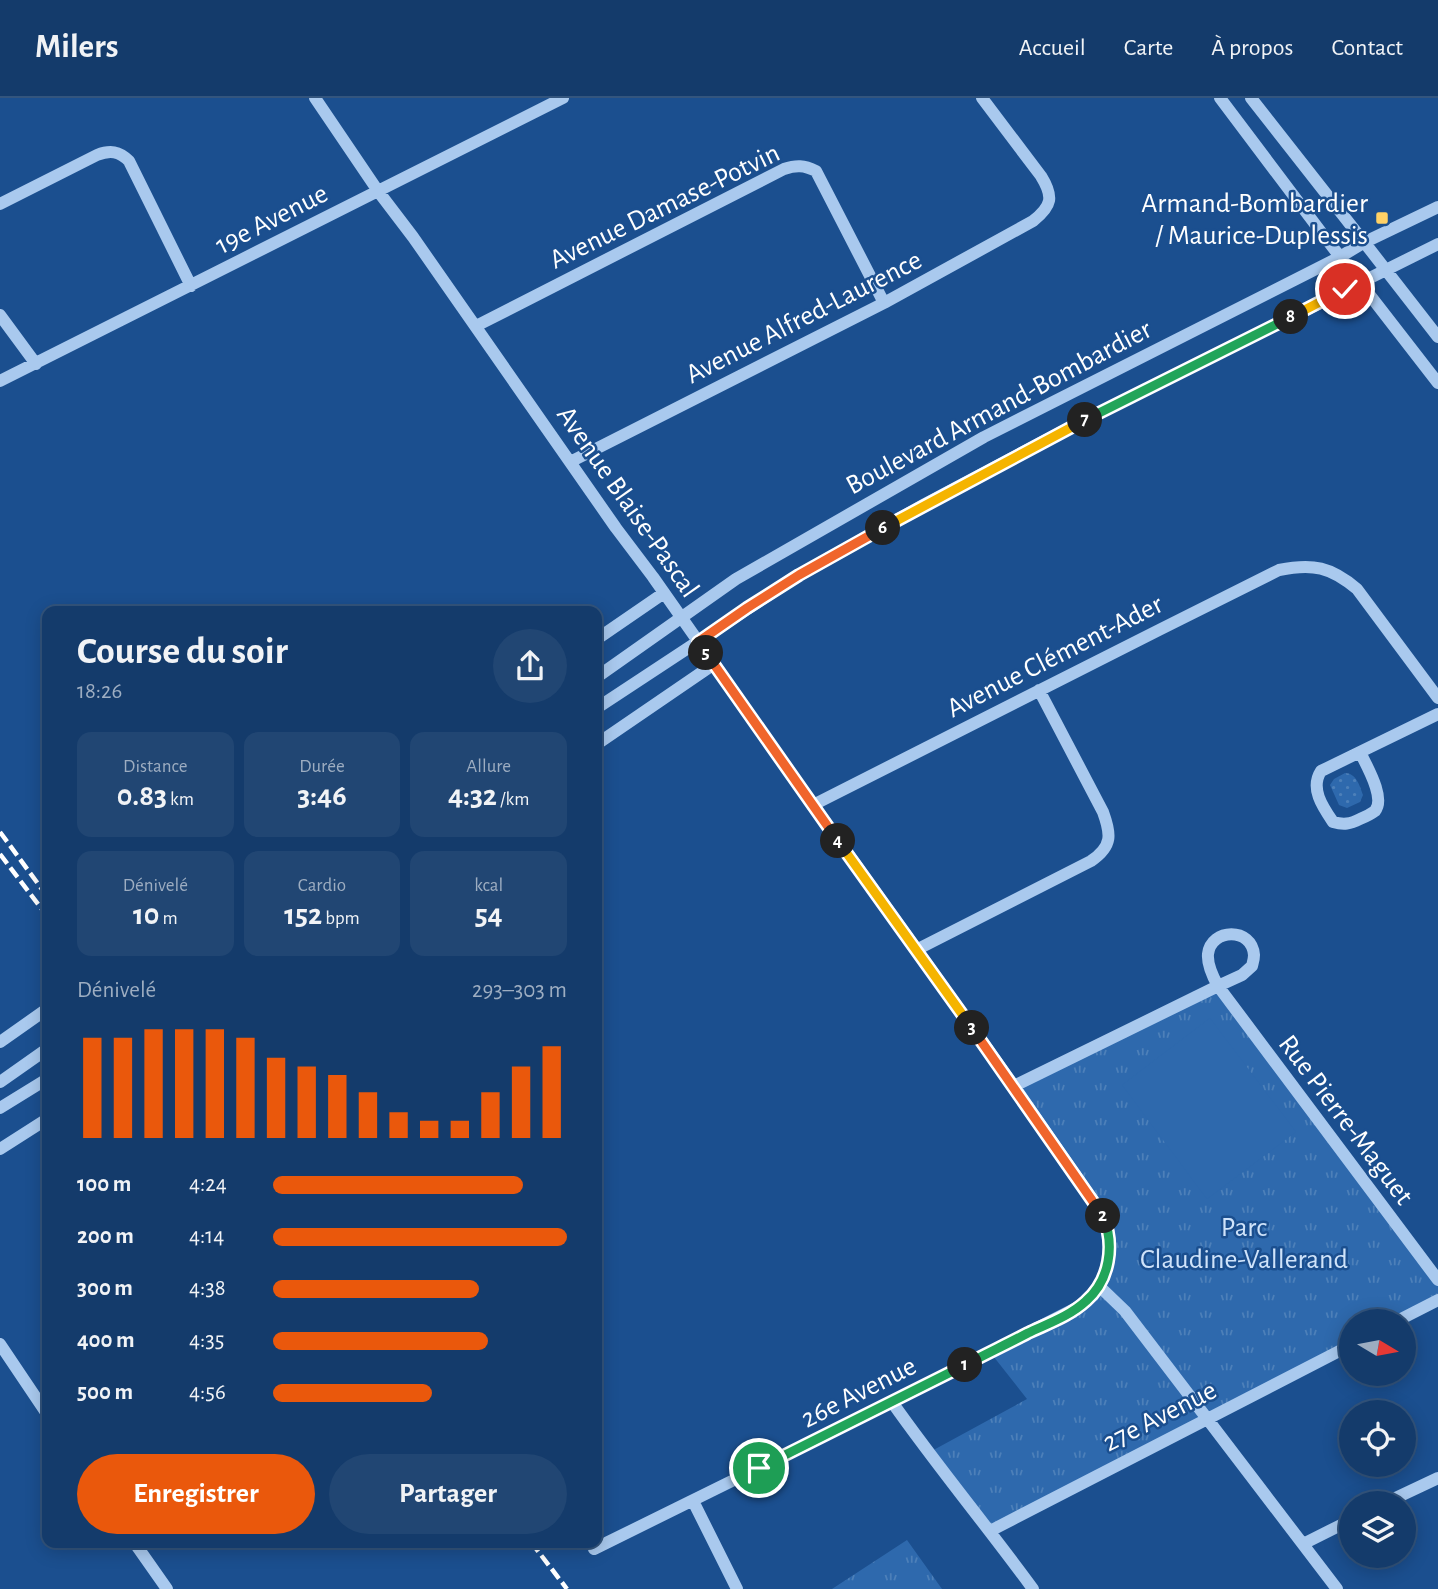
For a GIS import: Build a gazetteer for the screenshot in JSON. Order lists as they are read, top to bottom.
{
  "streets": {
    "street": [
      "Avenue Damase-Potvin",
      "19e Avenue",
      "Avenue Alfred-Laurence",
      "Boulevard Armand-Bombardier",
      "Avenue Blaise-Pascal",
      "Avenue Clément-Ader",
      "Rue Pierre-Maguet",
      "26e Avenue",
      "27e Avenue"
    ]
  },
  "crossings": [
    ["Avenue Damase-Potvin", "Avenue Alfred-Laurence"],
    ["Avenue Damase-Potvin", "Avenue Blaise-Pascal"],
    ["19e Avenue", "Avenue Blaise-Pascal"],
    ["Avenue Alfred-Laurence", "Avenue Blaise-Pascal"],
    ["Boulevard Armand-Bombardier", "Avenue Blaise-Pascal"],
    ["Avenue Blaise-Pascal", "Avenue Clément-Ader"],
    ["Avenue Blaise-Pascal", "26e Avenue"]
  ],
  "parks": ["Parc Claudine-Vallerand"],
  "places": {
    "transit": ["Armand-Bombardier / Maurice-Duplessis"]
  },
  "north": "right",
  "page": {
    "header": "Milers",
    "nav": [
      "Accueil",
      "Carte",
      "À propos",
      "Contact"
    ],
    "pins": [
      "8",
      "7",
      "6",
      "5",
      "4",
      "3",
      "2",
      "1"
    ],
    "heading": ["Course du soir", "18:26"],
    "stats": [
      ["Distance", "0.83 km"],
      ["Durée", "3:46"],
      ["Allure", "4:32 /km"],
      ["Dénivelé", "10 m"],
      ["Cardio", "152 bpm"],
      ["kcal", "54"]
    ],
    "chart": ["Dénivelé", "293–303 m"],
    "list": [
      {
        "name": "100 m",
        "note": "4:24"
      },
      {
        "name": "200 m",
        "note": "4:14"
      },
      {
        "name": "300 m",
        "note": "4:38"
      },
      {
        "name": "400 m",
        "note": "4:35"
      },
      {
        "name": "500 m",
        "note": "4:56"
      }
    ],
    "buttons": ["Enregistrer", "Partager"]
  }
}
